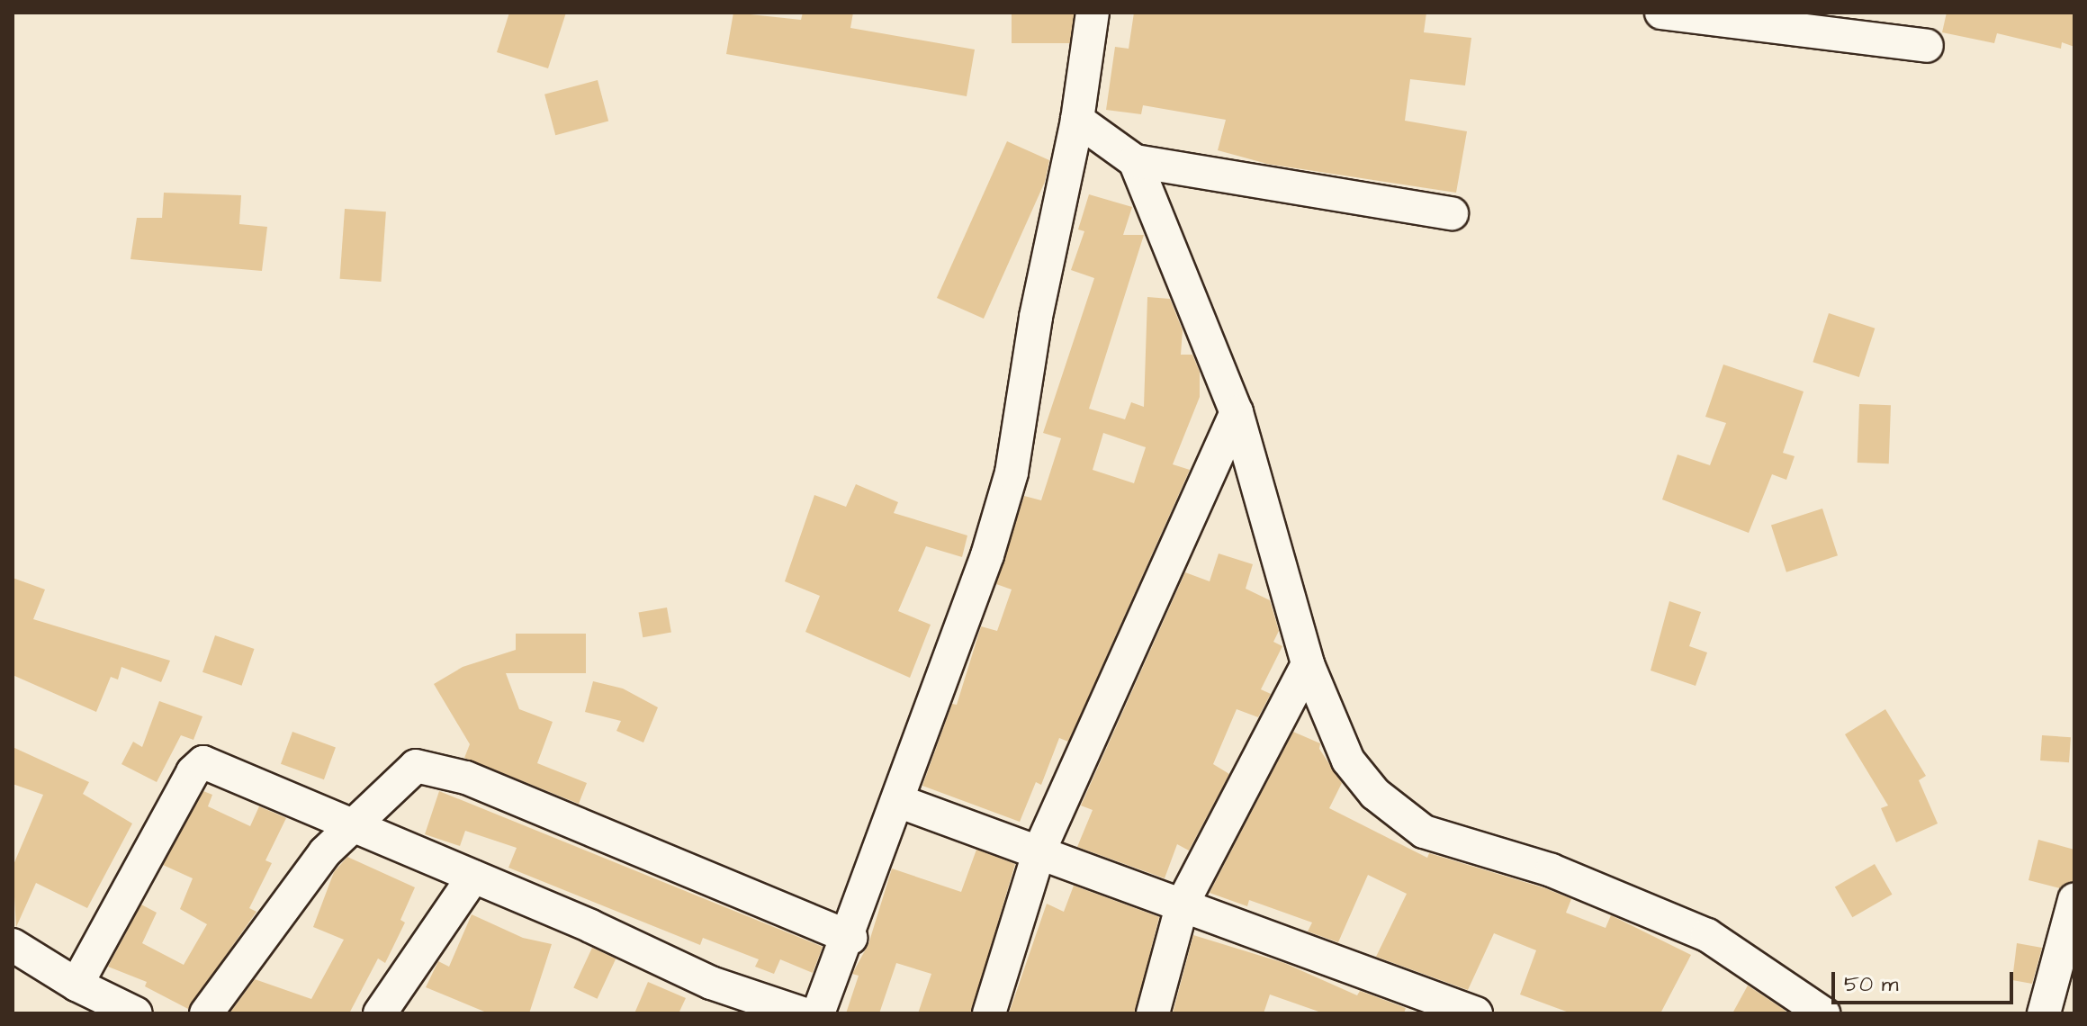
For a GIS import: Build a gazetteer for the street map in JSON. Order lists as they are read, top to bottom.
{
  "scale_bar": "50 m"
}
